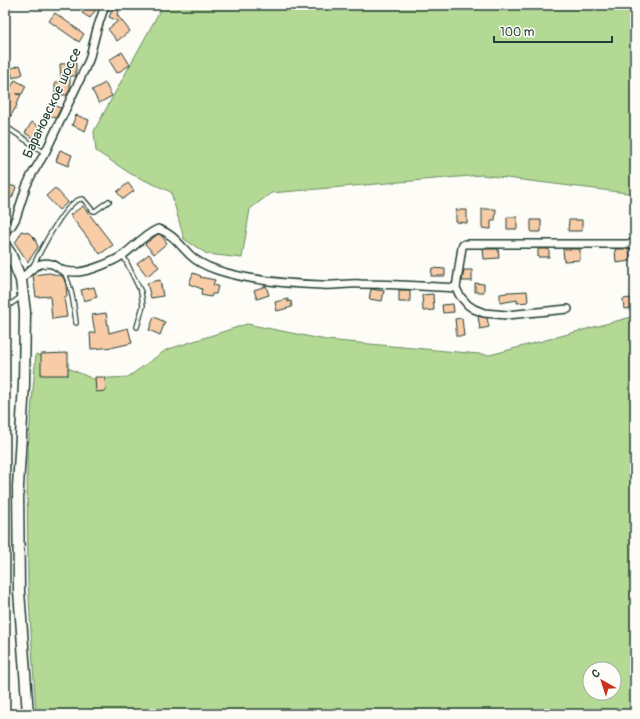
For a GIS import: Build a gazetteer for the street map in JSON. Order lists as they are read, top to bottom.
{
  "streets": {
    "street": ["Барановское шоссе"]
  },
  "scale_bar": "100 m",
  "north": "top left"
}
